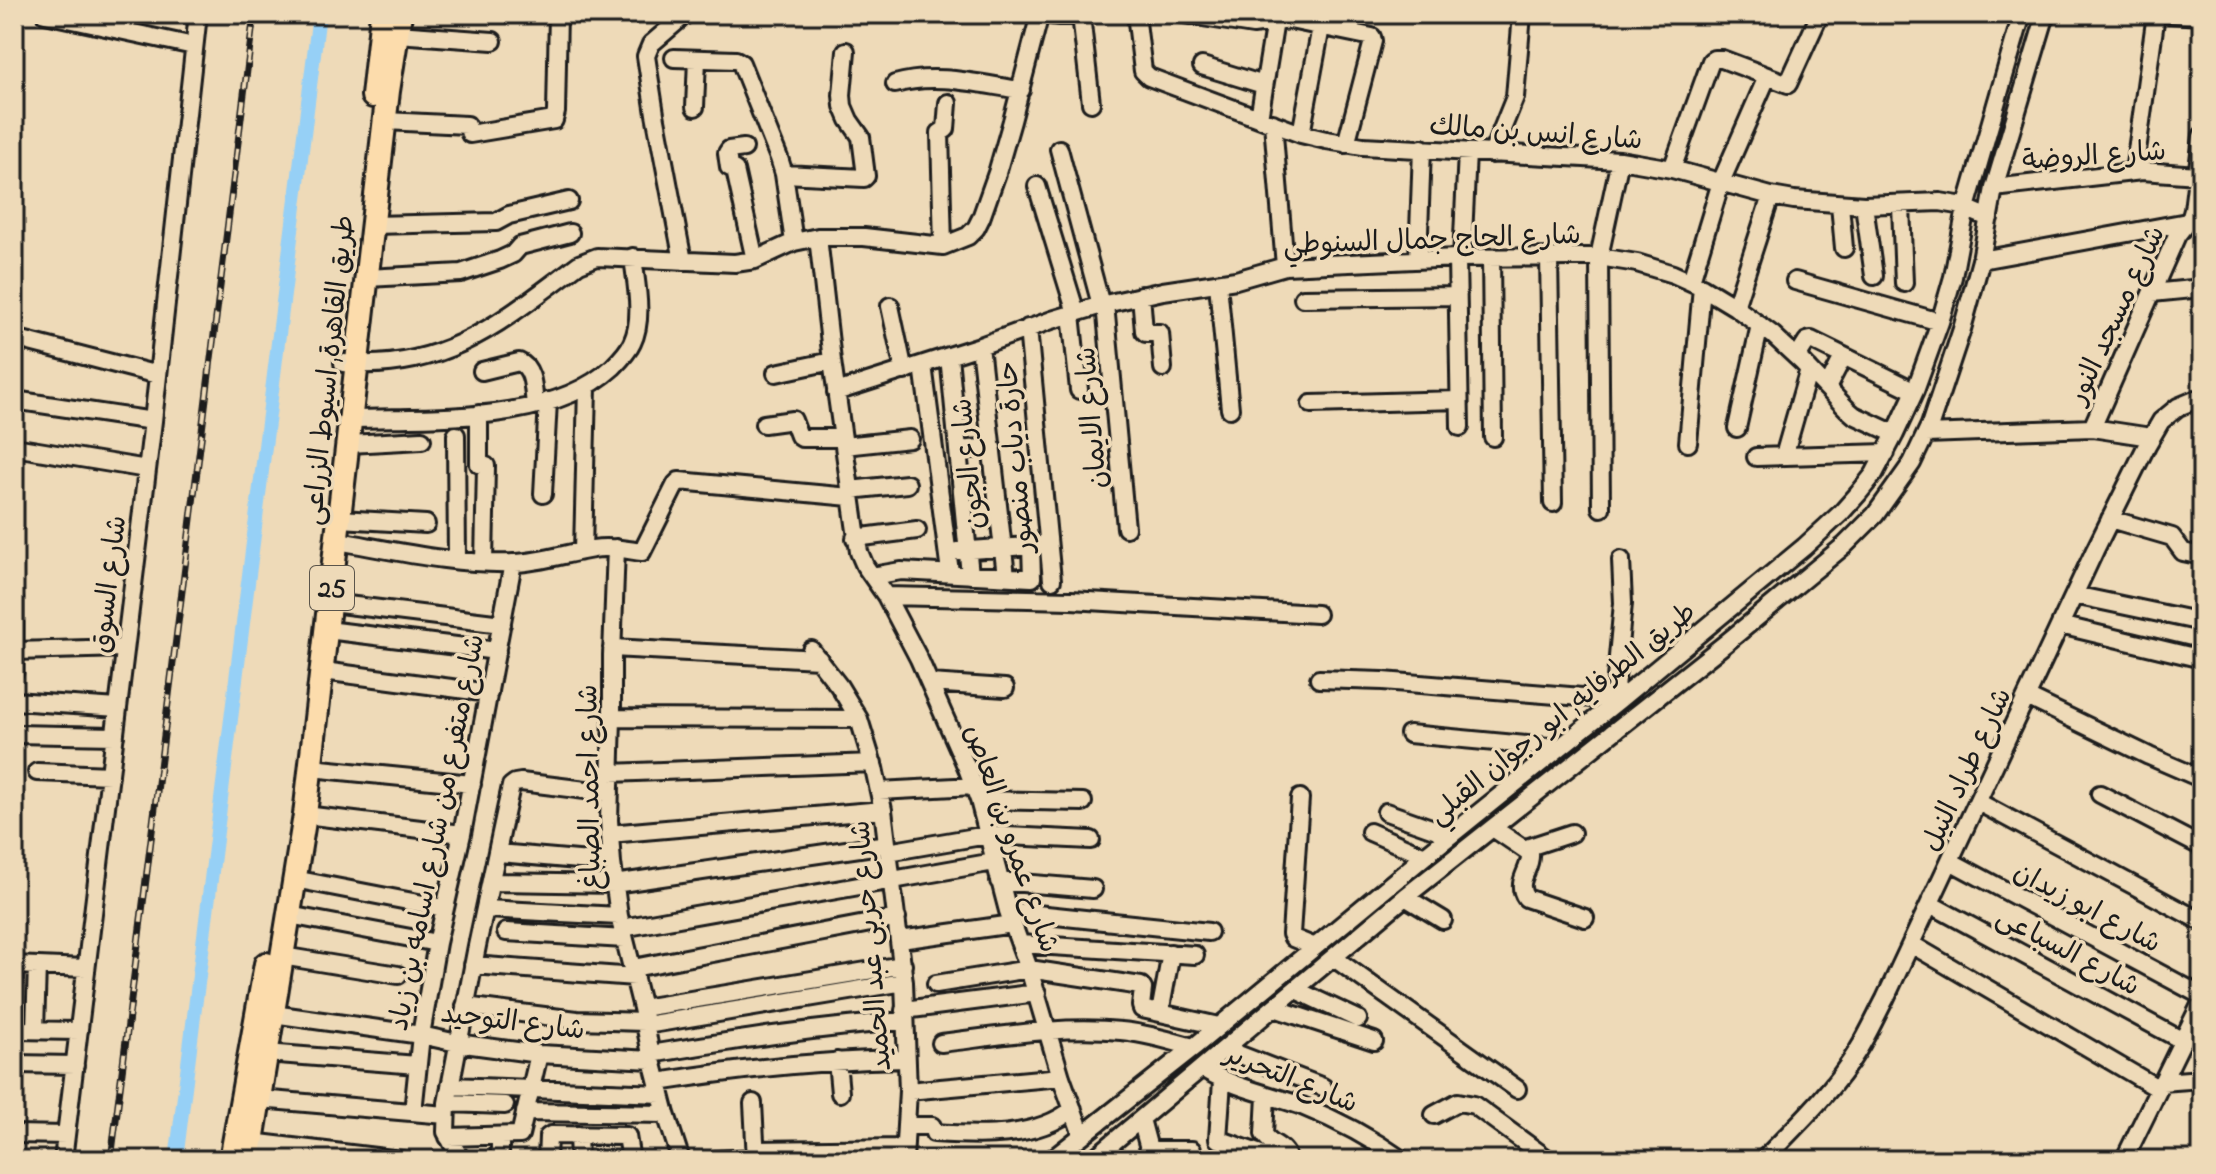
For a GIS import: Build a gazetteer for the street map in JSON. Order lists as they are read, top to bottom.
{
  "streets": {
    "highway": ["طريق القاهرة, اسيوط الزراعى", "25"],
    "street": [
      "شارع انس بن مالك",
      "شارع الروضة",
      "شارع الحاج جمال السنوطي",
      "شارع مسجد النور",
      "شارع الايمان",
      "حارة دياب منصور",
      "شارع الجون",
      "شارع السوق",
      "طريق الطرفايه, ابو رجوان القبلي",
      "شارع طراد النيل",
      "شارع احمد الصباغ",
      "شارع متفرع من شارع اسامه بن زياد",
      "شارع عمرو بن العاص",
      "شارع ابو زيدان",
      "شارع حربى عبد الحميد",
      "شارع السباعى",
      "شارع التوحيد",
      "شارع التحرير"
    ]
  },
  "crossings": [
    ["شارع انس بن مالك", "طريق الطرفايه, ابو رجوان القبلي"],
    ["شارع الروضة", "شارع مسجد النور"],
    ["شارع الروضة", "طريق الطرفايه, ابو رجوان القبلي"],
    ["شارع الحاج جمال السنوطي", "شارع الايمان"],
    ["شارع الحاج جمال السنوطي", "حارة دياب منصور"],
    ["شارع الحاج جمال السنوطي", "شارع الجون"],
    ["شارع الحاج جمال السنوطي", "طريق الطرفايه, ابو رجوان القبلي"],
    ["شارع الحاج جمال السنوطي", "شارع عمرو بن العاص"],
    ["شارع مسجد النور", "طريق الطرفايه, ابو رجوان القبلي"],
    ["طريق القاهرة, اسيوط الزراعى", "شارع التوحيد"],
    ["طريق الطرفايه, ابو رجوان القبلي", "شارع عمرو بن العاص"],
    ["طريق الطرفايه, ابو رجوان القبلي", "شارع التحرير"],
    ["شارع طراد النيل", "شارع ابو زيدان"],
    ["شارع طراد النيل", "شارع السباعى"],
    ["شارع احمد الصباغ", "شارع حربى عبد الحميد"],
    ["شارع احمد الصباغ", "شارع التوحيد"],
    ["شارع متفرع من شارع اسامه بن زياد", "شارع التوحيد"],
    ["شارع عمرو بن العاص", "شارع التوحيد"],
    ["شارع حربى عبد الحميد", "شارع التوحيد"]
  ]
}
